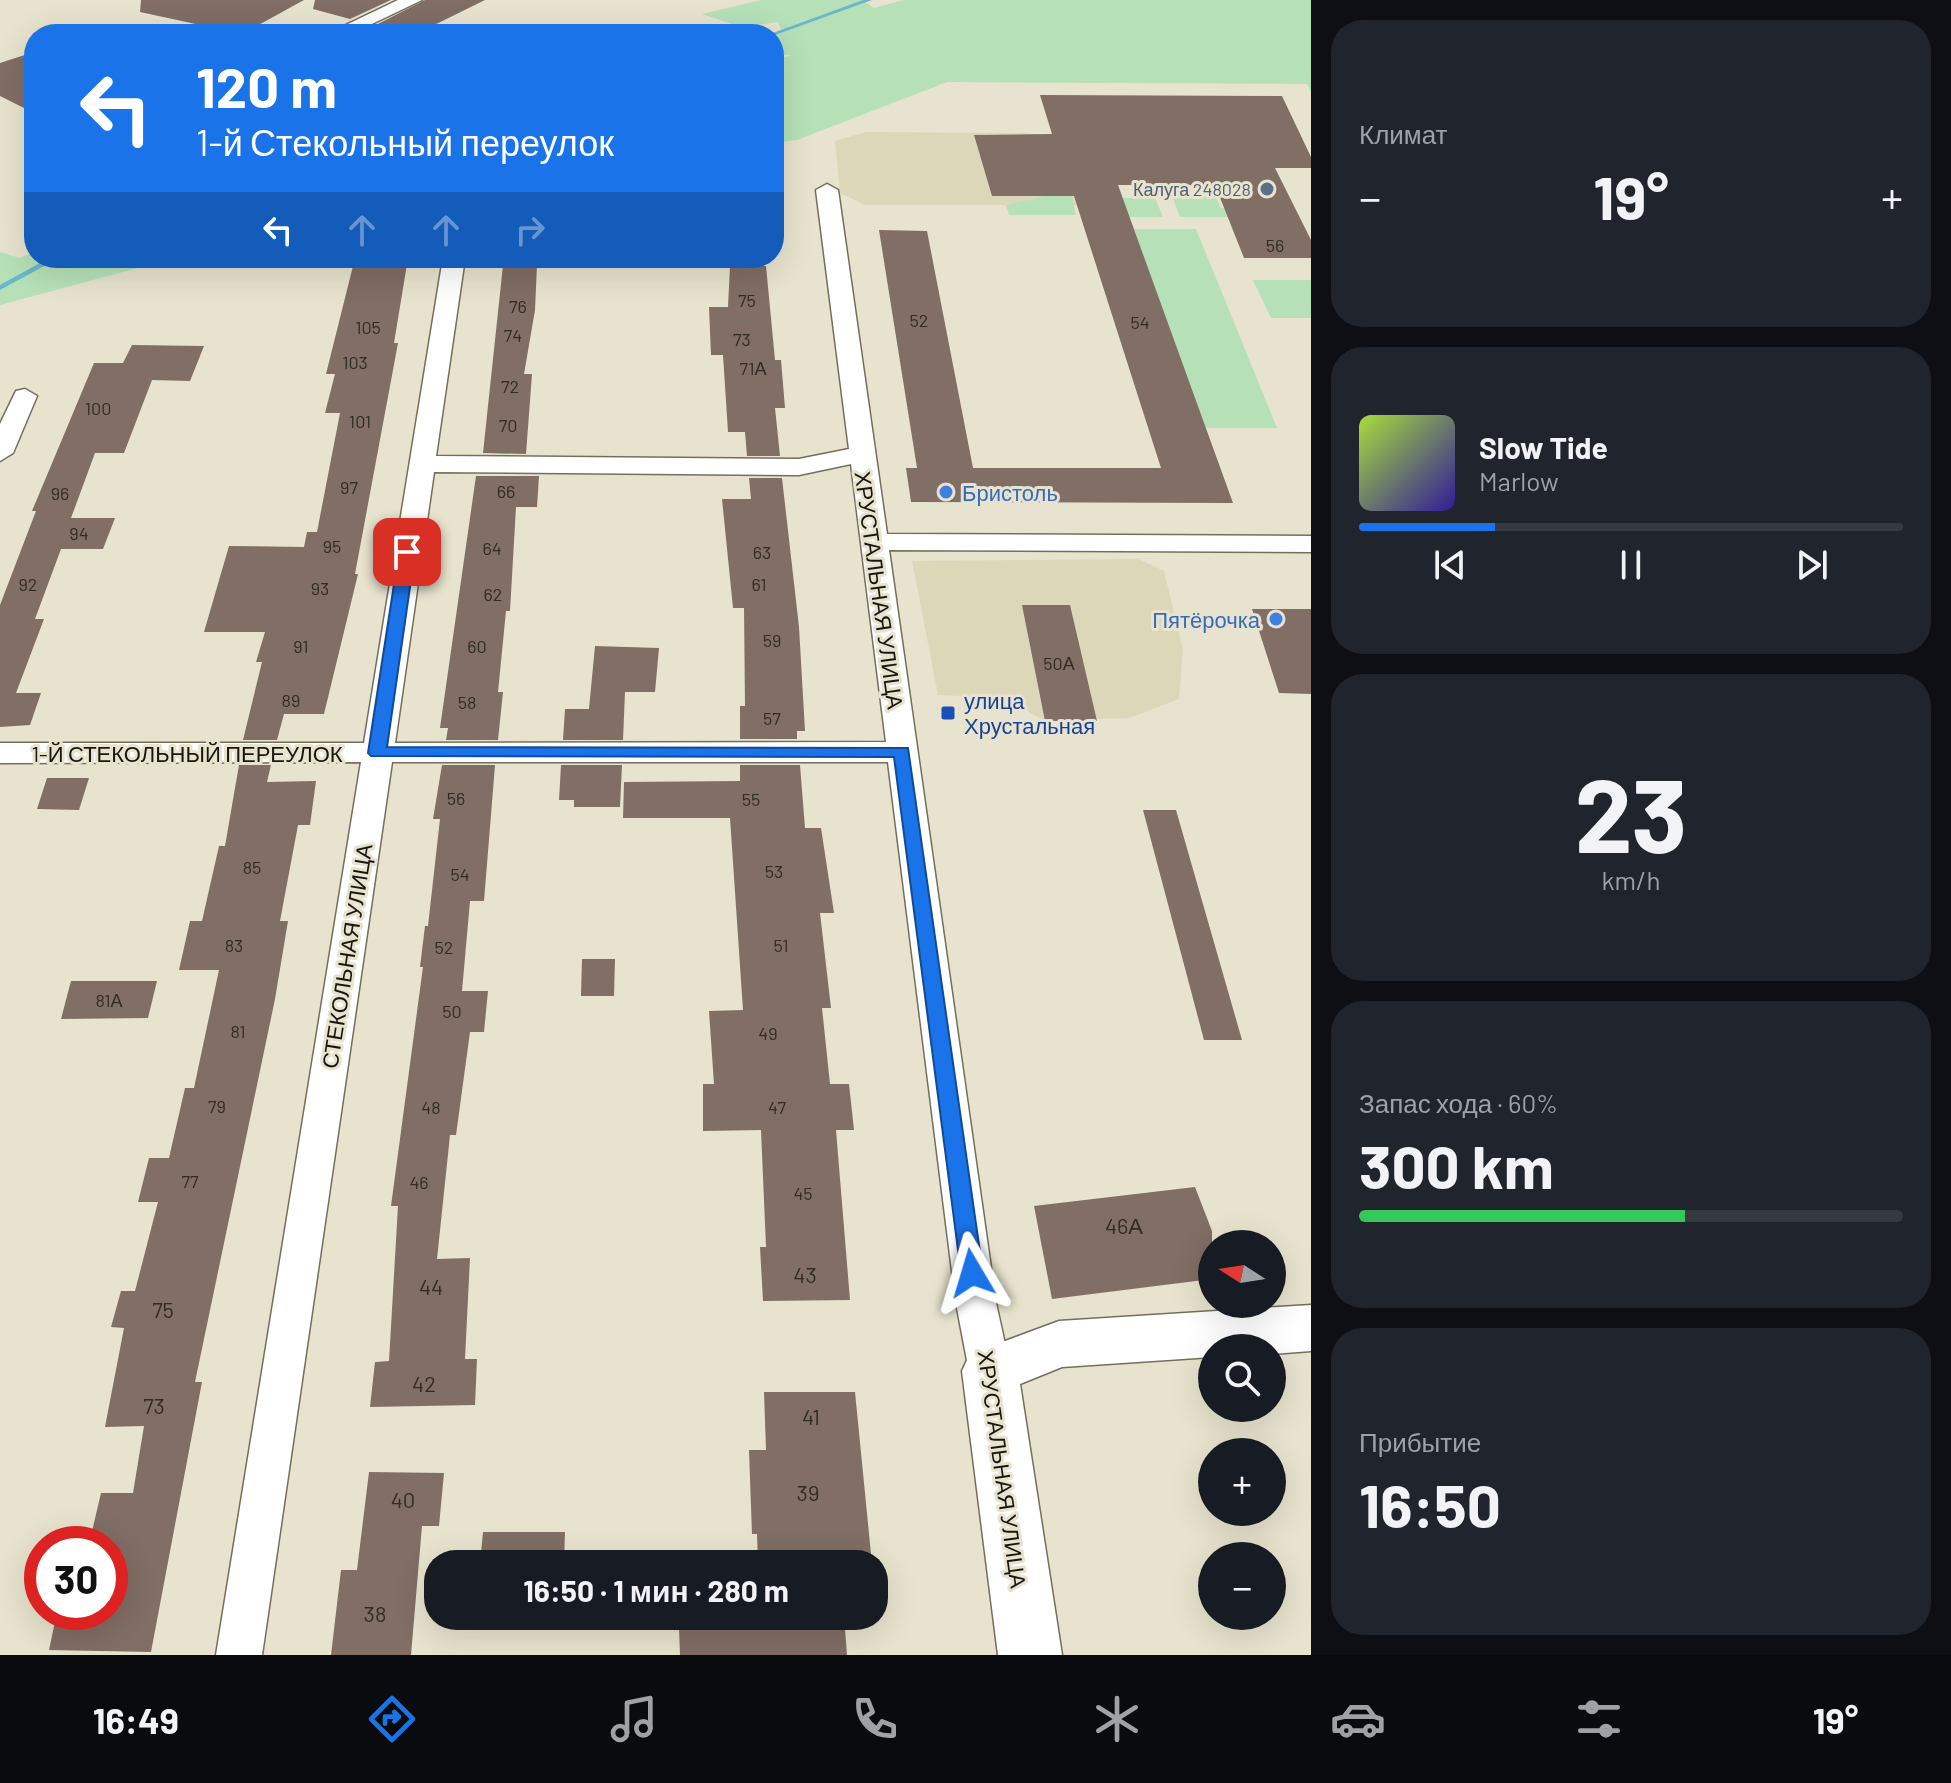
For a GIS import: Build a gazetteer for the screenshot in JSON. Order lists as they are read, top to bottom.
{
  "streets": {
    "main road": ["ХРУСТАЛЬНАЯ УЛИЦА"],
    "street": ["1-Й СТЕКОЛЬНЫЙ ПЕРЕУЛОК", "СТЕКОЛЬНАЯ УЛИЦА"]
  },
  "crossings": [
    ["ХРУСТАЛЬНАЯ УЛИЦА", "1-Й СТЕКОЛЬНЫЙ ПЕРЕУЛОК"],
    ["1-Й СТЕКОЛЬНЫЙ ПЕРЕУЛОК", "СТЕКОЛЬНАЯ УЛИЦА"]
  ],
  "places": {
    "other": ["Калуга 248028", "Бристоль", "Пятёрочка"],
    "transit": ["улица Хрустальная"]
  },
  "house_numbers": [
    "56",
    "75",
    "76",
    "52",
    "54",
    "105",
    "74",
    "73",
    "103",
    "71А",
    "72",
    "100",
    "101",
    "70",
    "97",
    "66",
    "96",
    "94",
    "95",
    "64",
    "63",
    "92",
    "61",
    "93",
    "62",
    "59",
    "91",
    "60",
    "50А",
    "89",
    "58",
    "57",
    "56",
    "55",
    "85",
    "53",
    "54",
    "83",
    "51",
    "52",
    "81А",
    "50",
    "81",
    "49",
    "79",
    "48",
    "47",
    "77",
    "46",
    "45",
    "46А",
    "43",
    "44",
    "75",
    "42",
    "73",
    "41",
    "39",
    "40",
    "38"
  ],
  "north": "left",
  "page": {
    "tile": [
      "Климат",
      ["23", "km/h"],
      ["Запас хода · 60%", "300 km"],
      ["Прибытие", "16:50"]
    ],
    "turn": ["120 m", "1-й Стекольный переулок"],
    "heat": ["−", "19°", "+"],
    "song": ["Slow Tide", "Marlow"],
    "map_buttons": ["+", "−"],
    "limit": "30",
    "trip": "16:50 · 1 мин · 280 m",
    "tabs": ["16:49", "19°"]
  }
}
